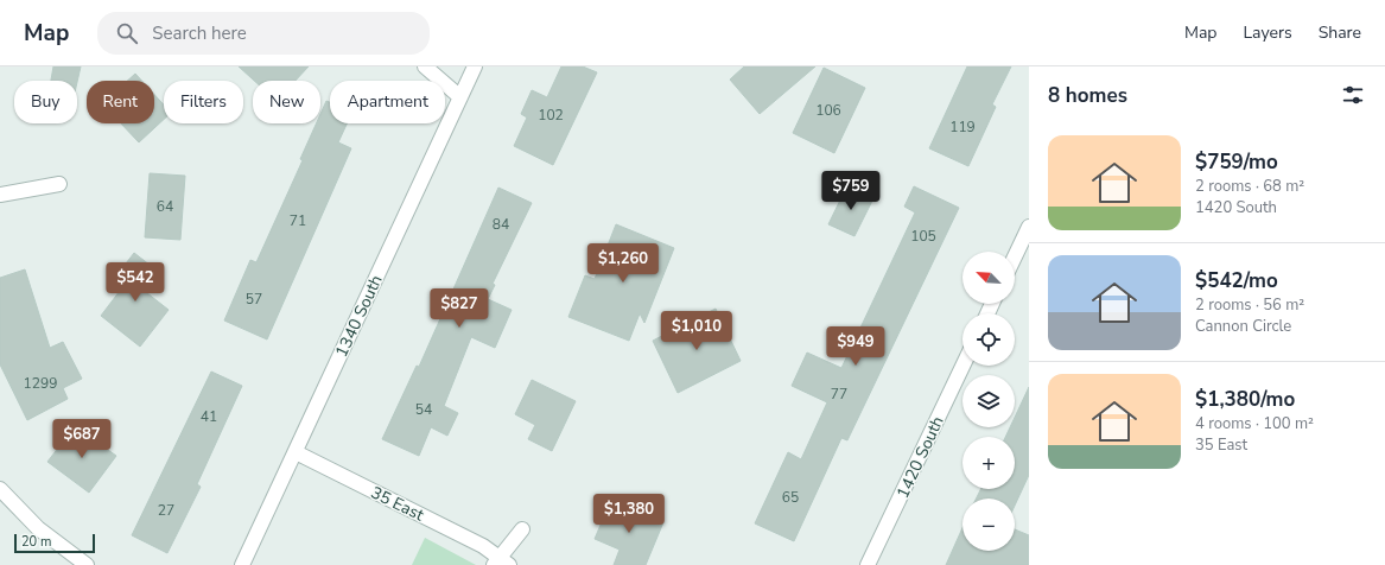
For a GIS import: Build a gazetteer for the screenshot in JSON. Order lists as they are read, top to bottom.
{
  "streets": {
    "street": ["1340 South", "1420 South", "35 East"]
  },
  "crossings": [
    ["1340 South", "35 East"]
  ],
  "house_numbers": [
    "106",
    "102",
    "119",
    "64",
    "71",
    "84",
    "105",
    "57",
    "1299",
    "77",
    "54",
    "41",
    "65",
    "27"
  ],
  "scale_bar": "20 m",
  "north": "top left",
  "page": {
    "header": "Map",
    "search": "Search here",
    "nav": ["Map", "Layers", "Share"],
    "heading": "8 homes",
    "chip": [
      "Buy",
      "Rent",
      "Filters",
      "New",
      "Apartment"
    ],
    "list": [
      {
        "name": "$759/mo",
        "note": "2 rooms · 68 m² · 1420 South"
      },
      {
        "name": "$542/mo",
        "note": "2 rooms · 56 m² · Cannon Circle"
      },
      {
        "name": "$1,380/mo",
        "note": "4 rooms · 100 m² · 35 East"
      }
    ],
    "price": [
      "$759",
      "$1,260",
      "$542",
      "$827",
      "$1,010",
      "$949",
      "$687",
      "$1,380"
    ],
    "map_buttons": ["+", "−"],
    "scale": "20 m"
  }
}
